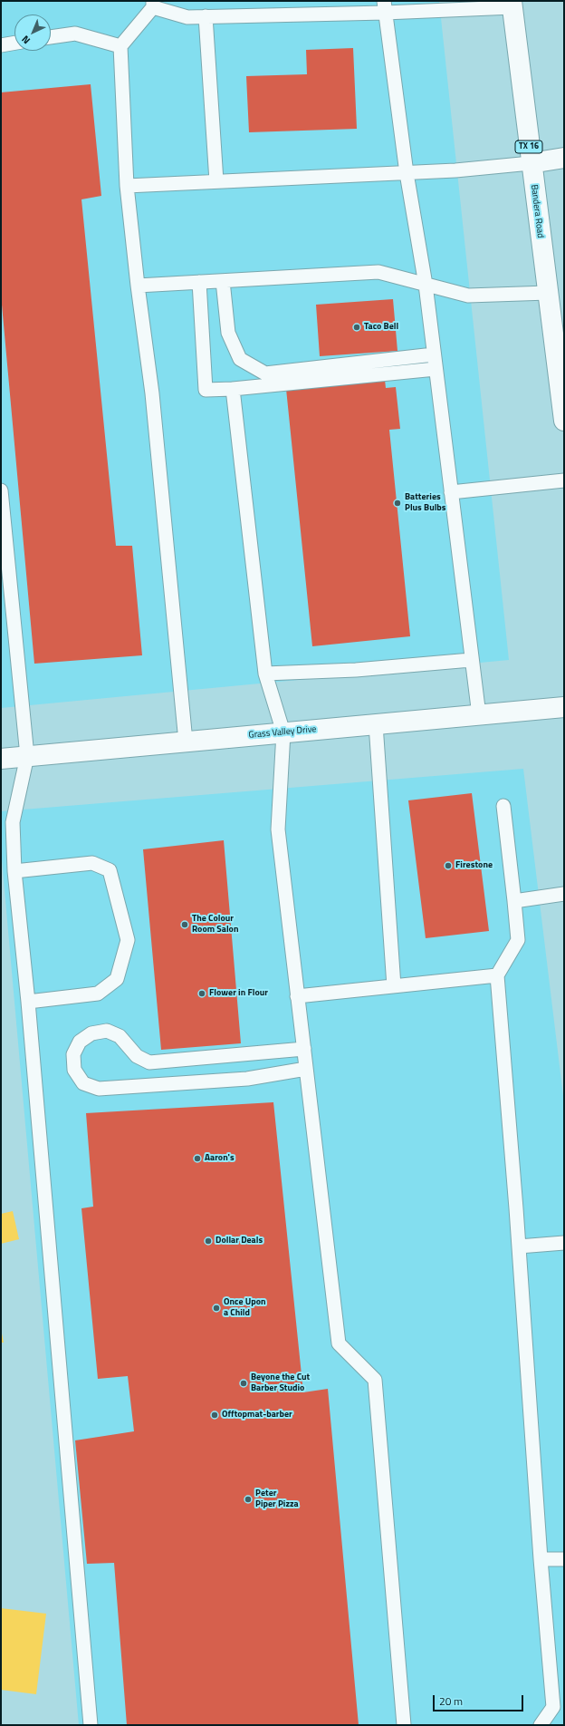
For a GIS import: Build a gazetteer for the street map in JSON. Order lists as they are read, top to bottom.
{
  "streets": {
    "street": ["TX 16", "Bandera Road", "Grass Valley Drive"]
  },
  "places": [
    "Taco Bell",
    "Batteries Plus Bulbs",
    "Firestone",
    "The Colour Room Salon",
    "Flower in Flour",
    "Aaron's",
    "Dollar Deals",
    "Once Upon a Child",
    "Beyone the Cut Barber Studio",
    "Offtopmat-barber",
    "Peter Piper Pizza"
  ],
  "scale_bar": "20 m",
  "north": "bottom left"
}
